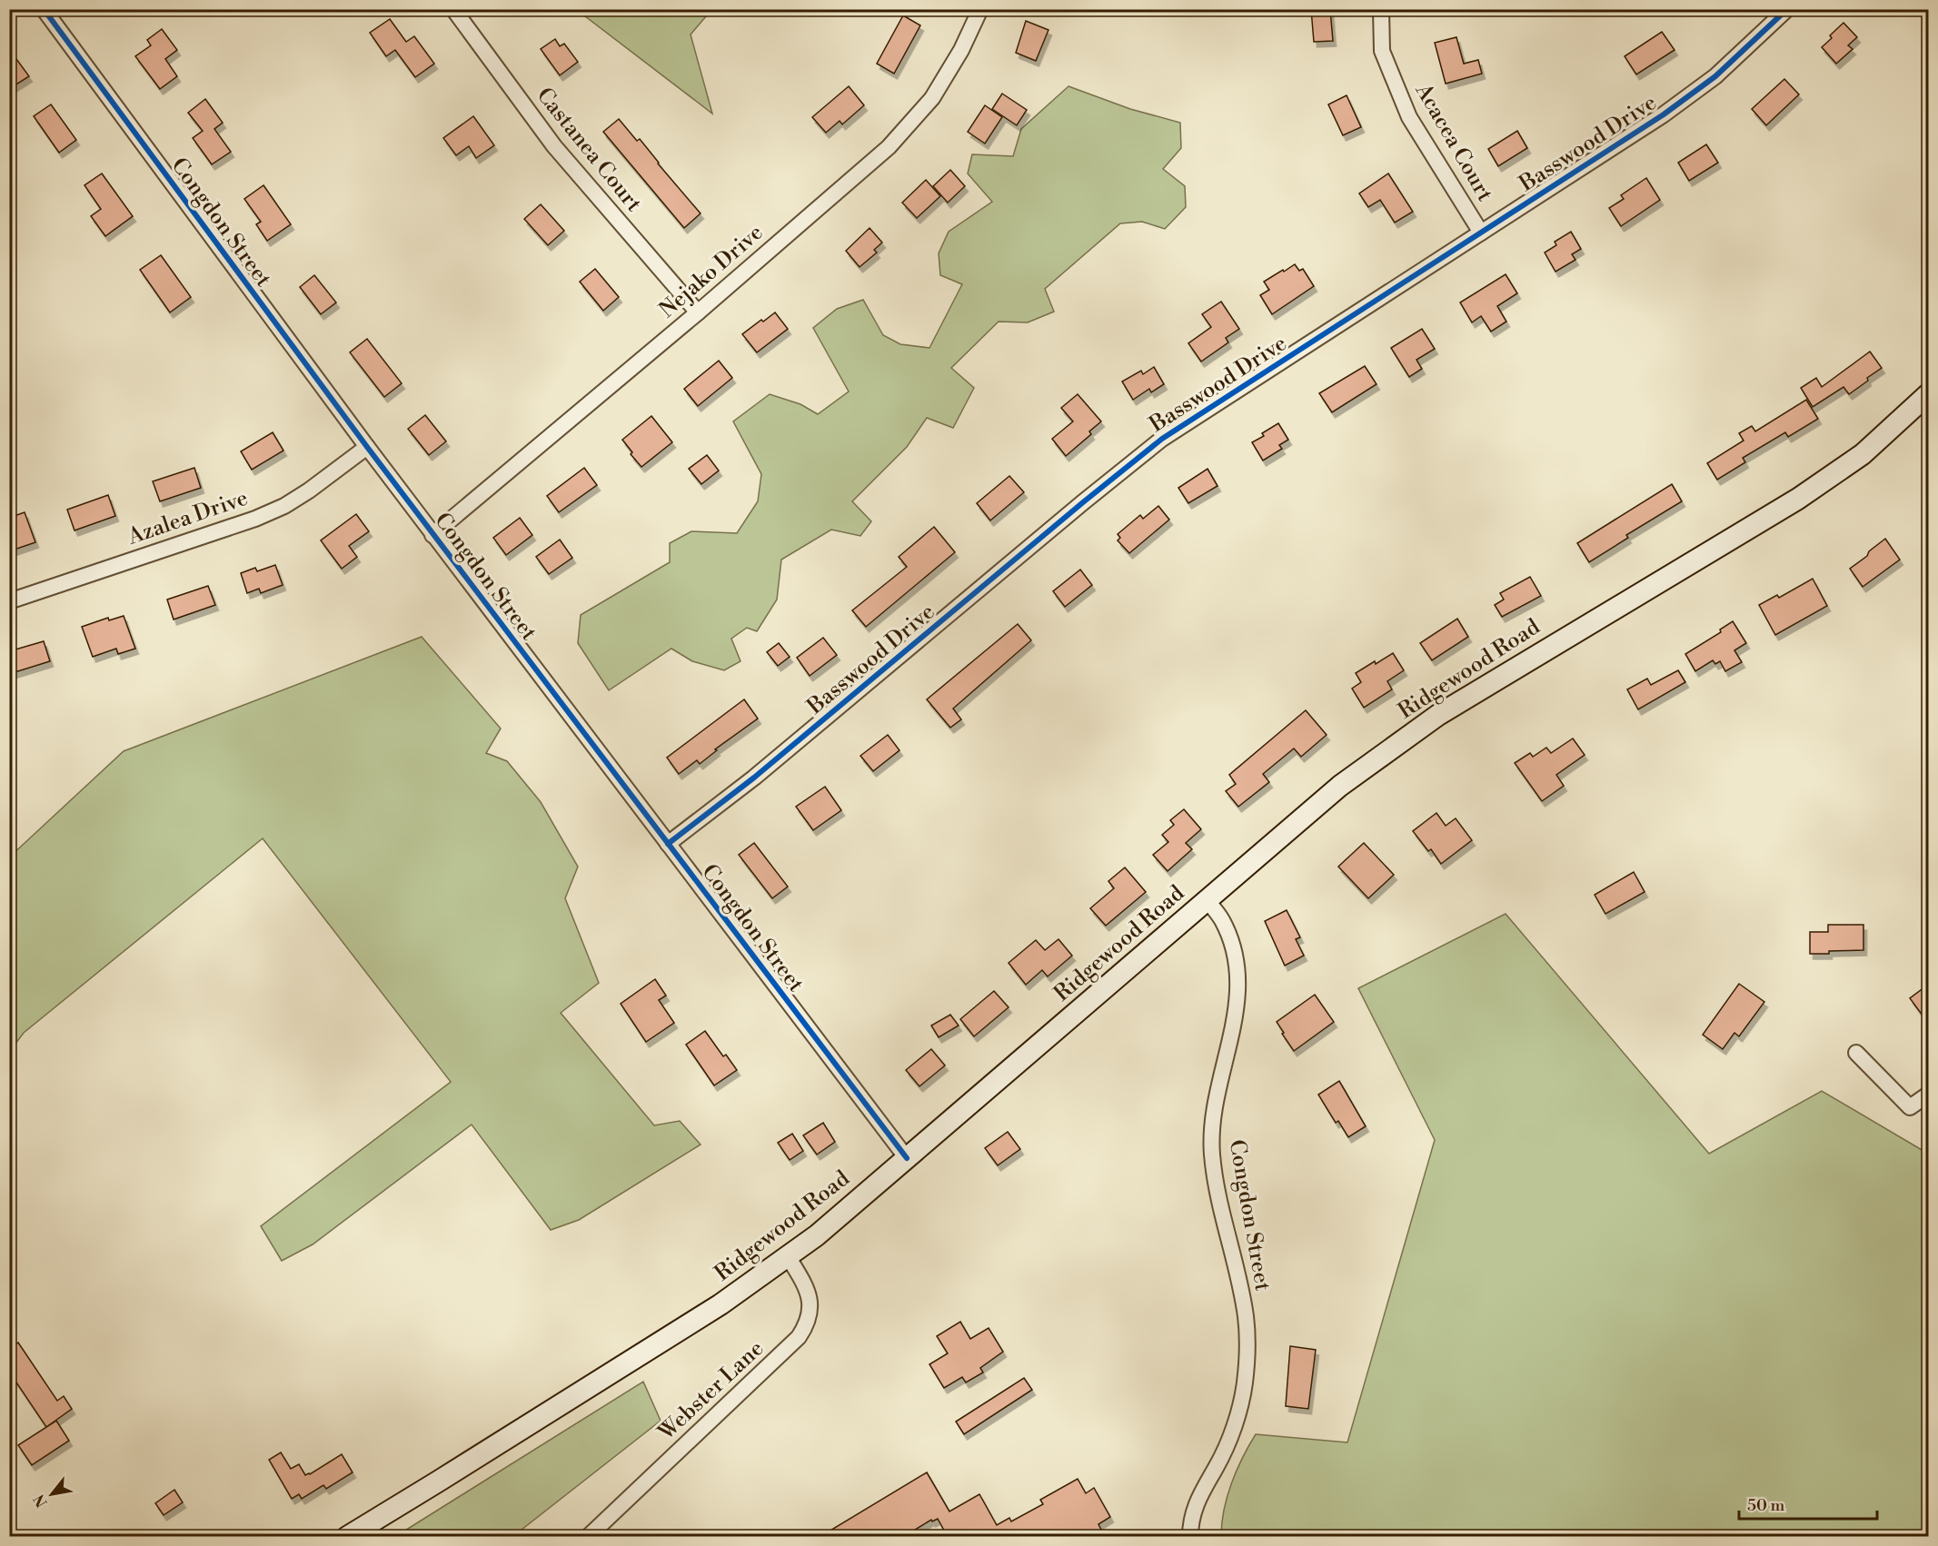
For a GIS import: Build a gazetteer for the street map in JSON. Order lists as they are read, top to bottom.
{
  "streets": {
    "main road": ["Ridgewood Road"],
    "street": [
      "Acacea Court",
      "Basswood Drive",
      "Castanea Court",
      "Congdon Street",
      "Nejako Drive",
      "Azalea Drive",
      "Webster Lane"
    ]
  },
  "crossings": [
    ["Acacea Court", "Basswood Drive"],
    ["Basswood Drive", "Congdon Street"],
    ["Castanea Court", "Nejako Drive"],
    ["Congdon Street", "Nejako Drive"],
    ["Congdon Street", "Azalea Drive"],
    ["Congdon Street", "Ridgewood Road"],
    ["Ridgewood Road", "Webster Lane"]
  ],
  "scale_bar": "50 m",
  "north": "bottom left"
}
